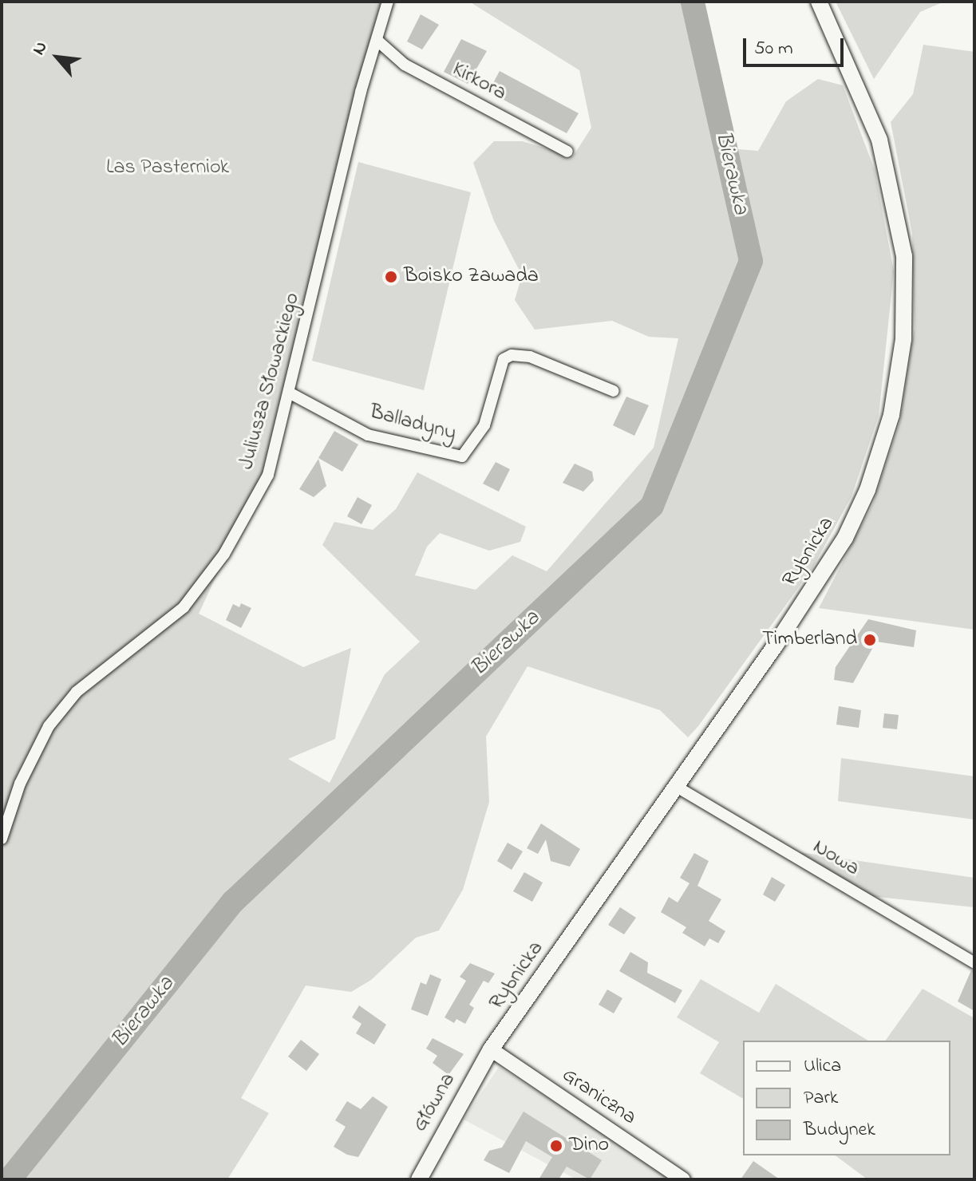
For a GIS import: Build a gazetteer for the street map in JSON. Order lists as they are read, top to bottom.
{
  "streets": {
    "main road": ["Rybnicka", "Główna"],
    "street": [
      "Kirkora",
      "Juliusza Słowackiego",
      "Balladyny",
      "Nowa",
      "Graniczna"
    ]
  },
  "crossings": [
    ["Kirkora", "Juliusza Słowackiego"],
    ["Juliusza Słowackiego", "Balladyny"],
    ["Rybnicka", "Nowa"],
    ["Rybnicka", "Graniczna"],
    ["Rybnicka", "Główna"],
    ["Graniczna", "Główna"]
  ],
  "water": ["Bierawka"],
  "parks": ["Las Pasterniok"],
  "places": ["Boisko Zawada", "Timberland", "Dino"],
  "legend": ["Ulica", "Park", "Budynek"],
  "scale_bar": "50 m",
  "north": "top left"
}
